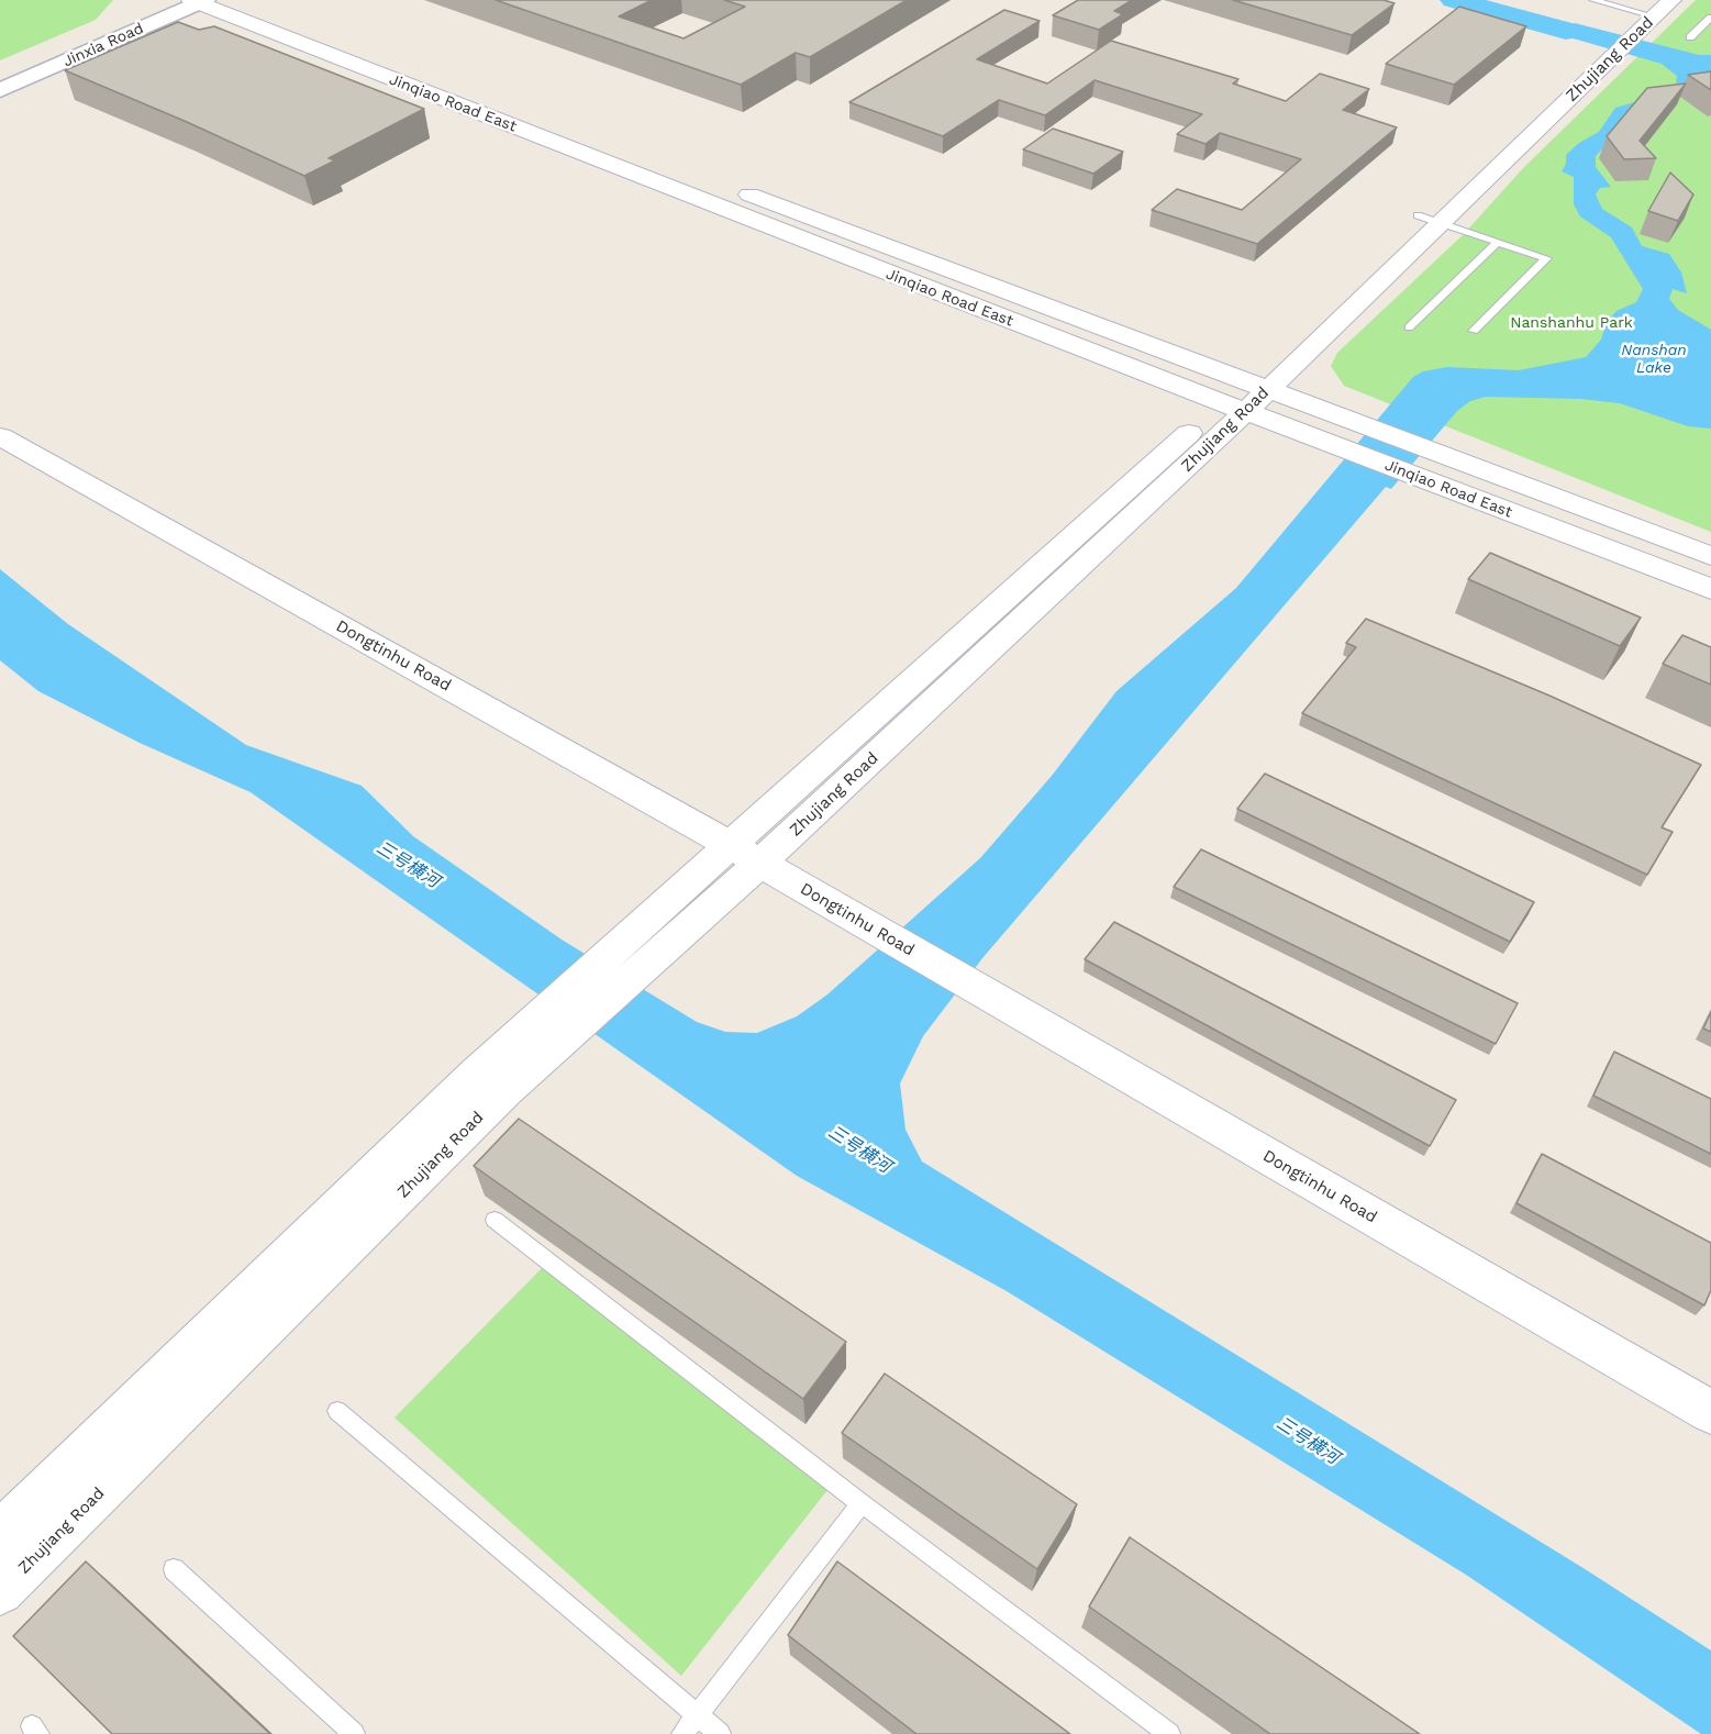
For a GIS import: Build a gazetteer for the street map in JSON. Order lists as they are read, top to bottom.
{
  "streets": {
    "main road": ["Jinxia Road"],
    "street": ["Zhujiang Road", "Jinqiao Road East", "Dongtinhu Road"]
  },
  "crossings": [
    ["Jinxia Road", "Jinqiao Road East"],
    ["Zhujiang Road", "Jinqiao Road East"],
    ["Zhujiang Road", "Dongtinhu Road"]
  ],
  "water": ["Nanshan Lake", "三号横河"],
  "parks": ["Nanshanhu Park"]
}
